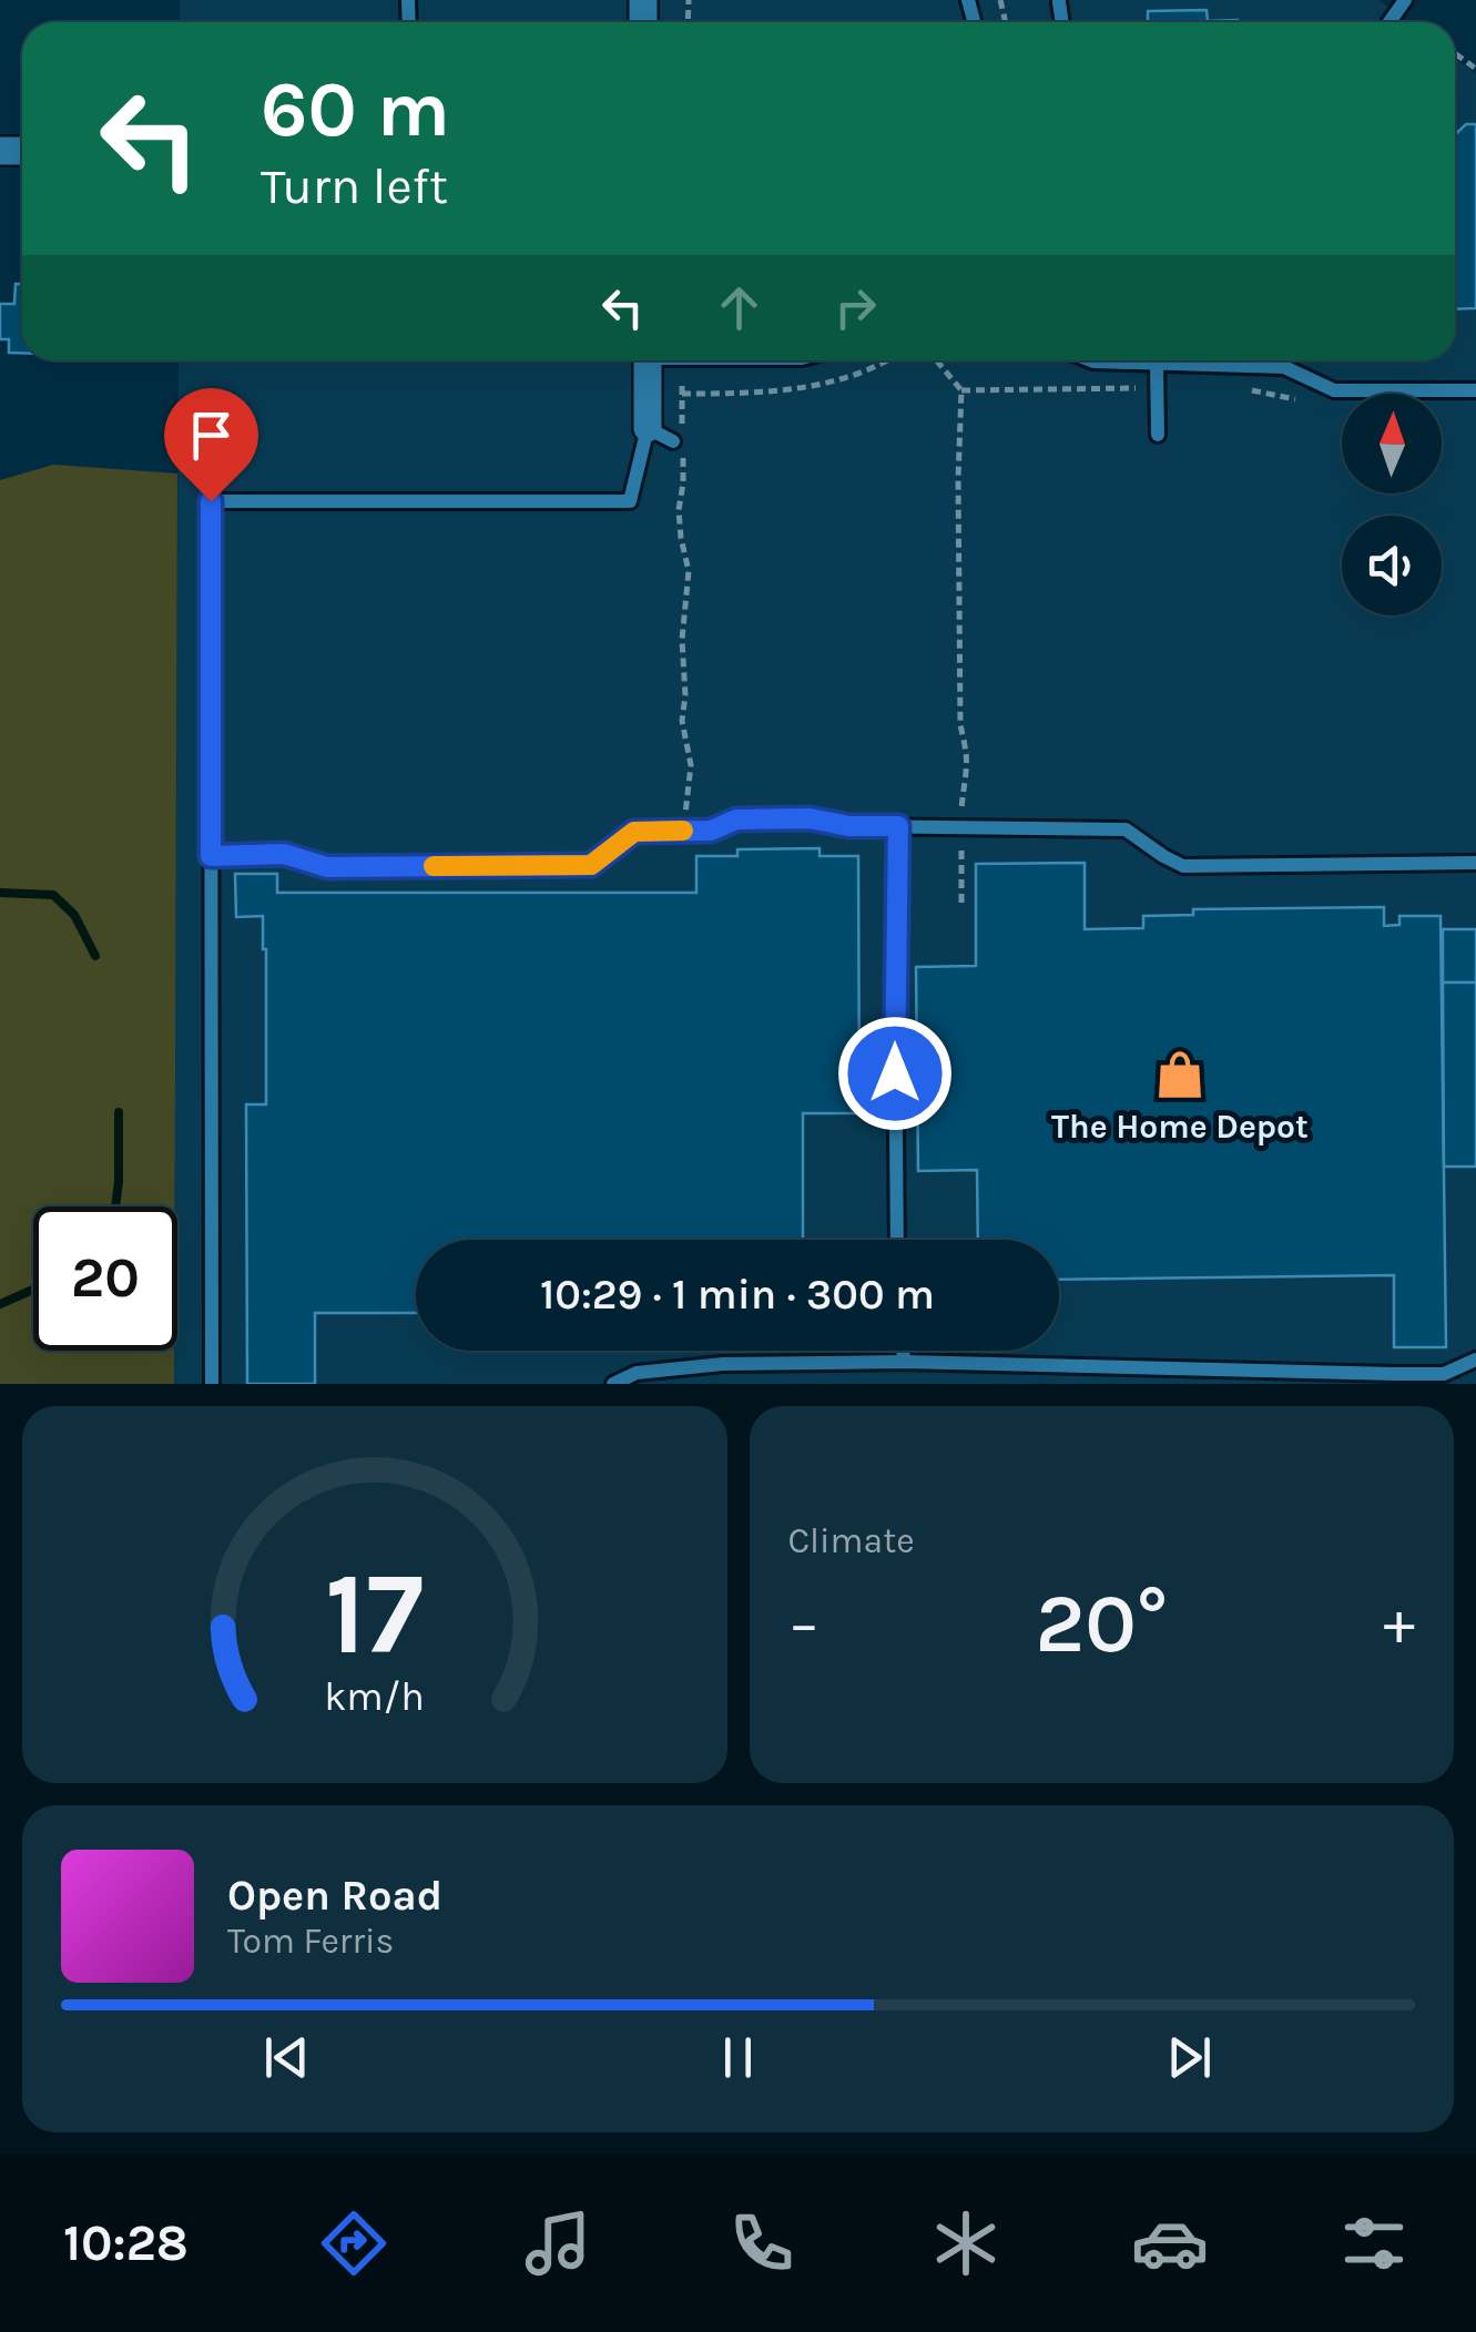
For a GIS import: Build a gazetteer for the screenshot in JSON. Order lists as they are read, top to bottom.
{
  "places": {
    "shop": ["The Home Depot"]
  },
  "north": "top",
  "page": {
    "turn": ["60 m", "Turn left"],
    "limit": "20",
    "trip": "10:29 · 1 min · 300 m",
    "tile": "Climate",
    "heat": ["−", "20°", "+"],
    "song": ["Open Road", "Tom Ferris"],
    "tabs": "10:28",
    "gauge": ["17", "km/h"]
  }
}
